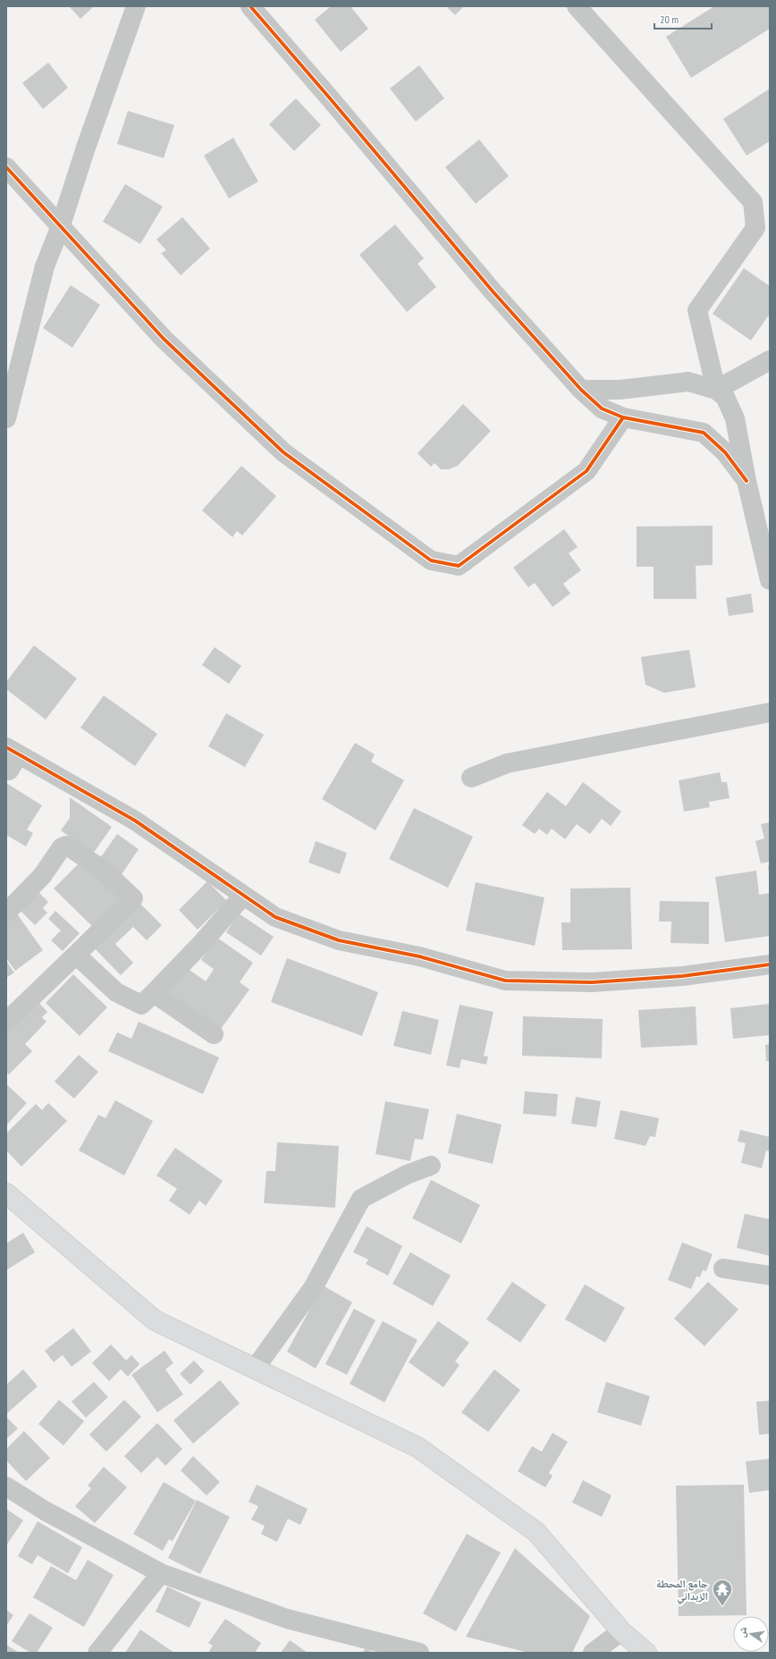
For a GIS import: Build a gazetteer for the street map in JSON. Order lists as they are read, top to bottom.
{
  "places": {
    "temple": ["جامع المحطة الزبداني"]
  },
  "scale_bar": "20 m",
  "north": "left"
}
